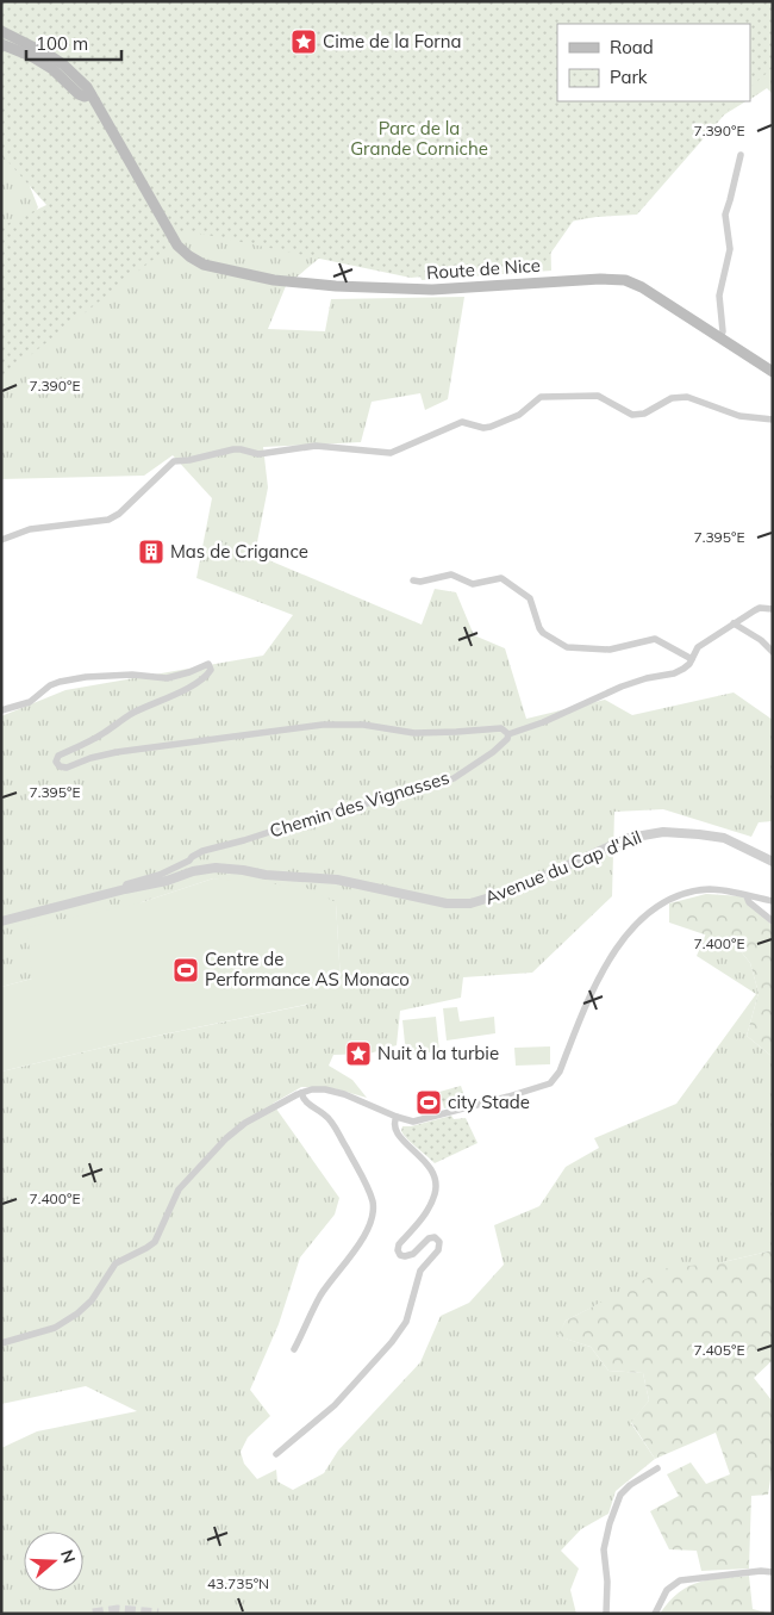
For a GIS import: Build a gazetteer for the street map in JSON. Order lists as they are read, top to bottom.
{
  "streets": {
    "main road": ["Route de Nice"],
    "street": ["Chemin des Vignasses", "Avenue du Cap d'Ail"]
  },
  "crossings": [
    ["Chemin des Vignasses", "Avenue du Cap d'Ail"]
  ],
  "parks": ["Parc de la Grande Corniche"],
  "places": {
    "place": ["Cime de la Forna", "Nuit à la turbie"],
    "building": ["Mas de Crigance"],
    "sports": ["Centre de Performance AS Monaco", "city Stade"]
  },
  "legend": ["Road", "Park"],
  "scale_bar": "100 m",
  "north": "right",
  "coordinates": [
    "7.390°E",
    "7.395°E",
    "7.400°E",
    "7.405°E",
    "43.735°N"
  ]
}
